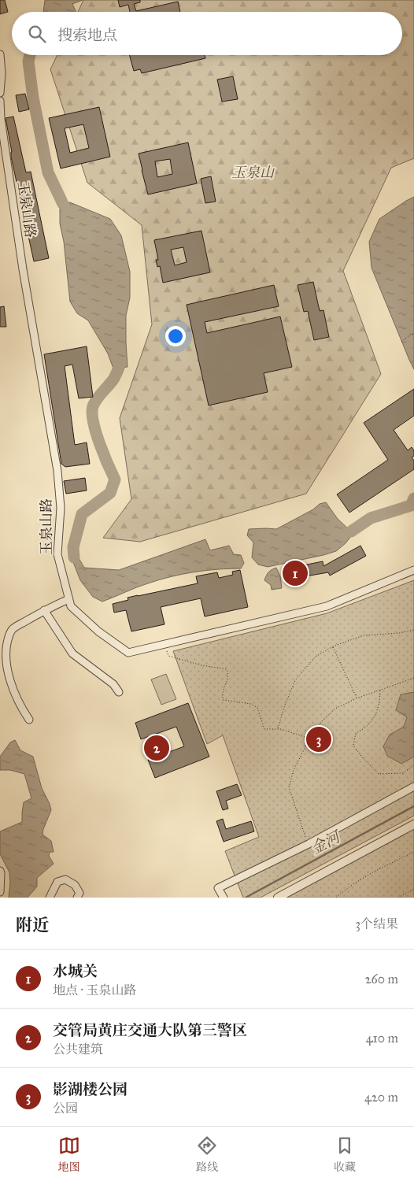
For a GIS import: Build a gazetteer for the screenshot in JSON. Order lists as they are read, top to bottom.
{
  "streets": {
    "street": ["玉泉山路"]
  },
  "water": ["金河"],
  "parks": ["玉泉山"],
  "page": {
    "search": "搜索地点",
    "pins": ["1", "3", "2"],
    "heading": ["附近", "3个结果"],
    "list": [
      {
        "mark": "1",
        "name": "水城关",
        "note": "地点 · 玉泉山路",
        "value": "260 m"
      },
      {
        "mark": "2",
        "name": "交管局黄庄交通大队第三警区",
        "note": "公共建筑",
        "value": "410 m"
      },
      {
        "mark": "3",
        "name": "影湖楼公园",
        "note": "公园",
        "value": "420 m"
      }
    ],
    "nav": ["地图", "路线", "收藏"]
  }
}
